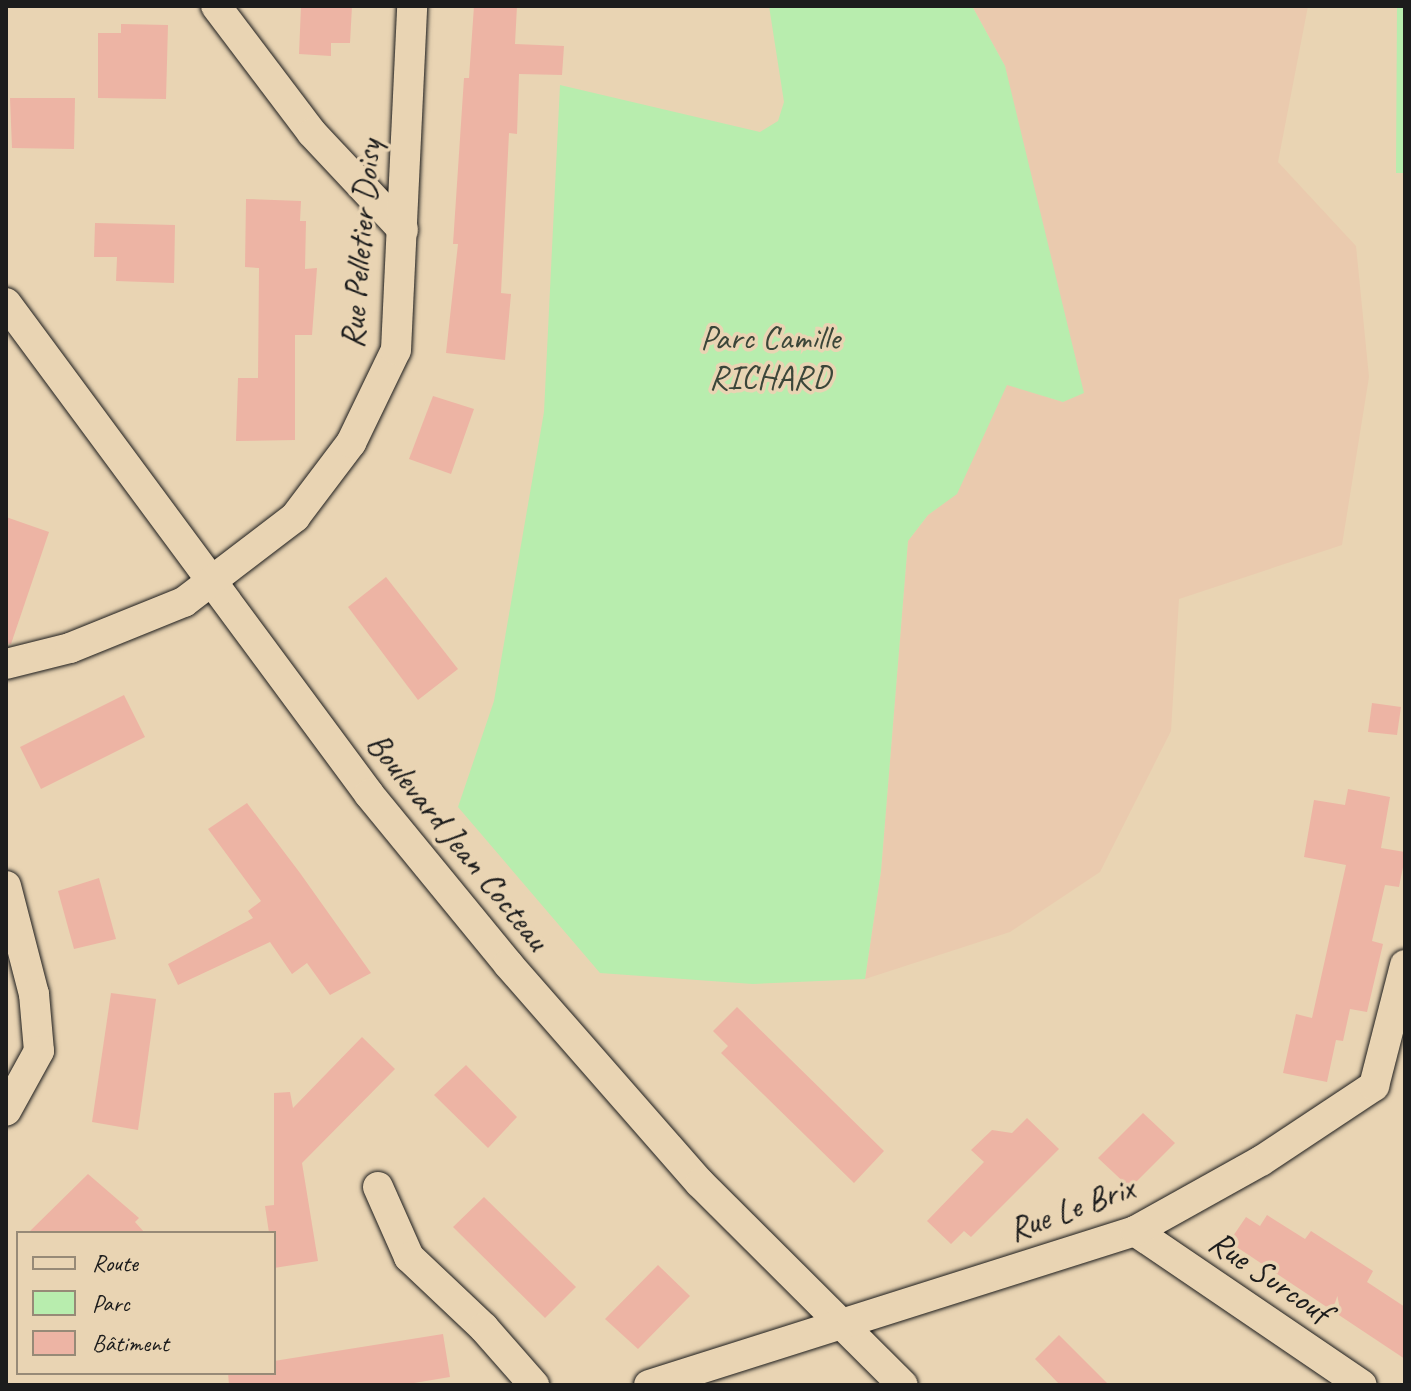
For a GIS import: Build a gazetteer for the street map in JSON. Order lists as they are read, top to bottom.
{
  "streets": {
    "street": [
      "Rue Pelletier Doisy",
      "Boulevard Jean Cocteau",
      "Rue Le Brix",
      "Rue Surcouf"
    ]
  },
  "crossings": [
    ["Rue Pelletier Doisy", "Boulevard Jean Cocteau"],
    ["Boulevard Jean Cocteau", "Rue Le Brix"],
    ["Rue Le Brix", "Rue Surcouf"]
  ],
  "parks": ["Parc Camille RICHARD"],
  "legend": ["Route", "Parc", "Bâtiment"]
}
